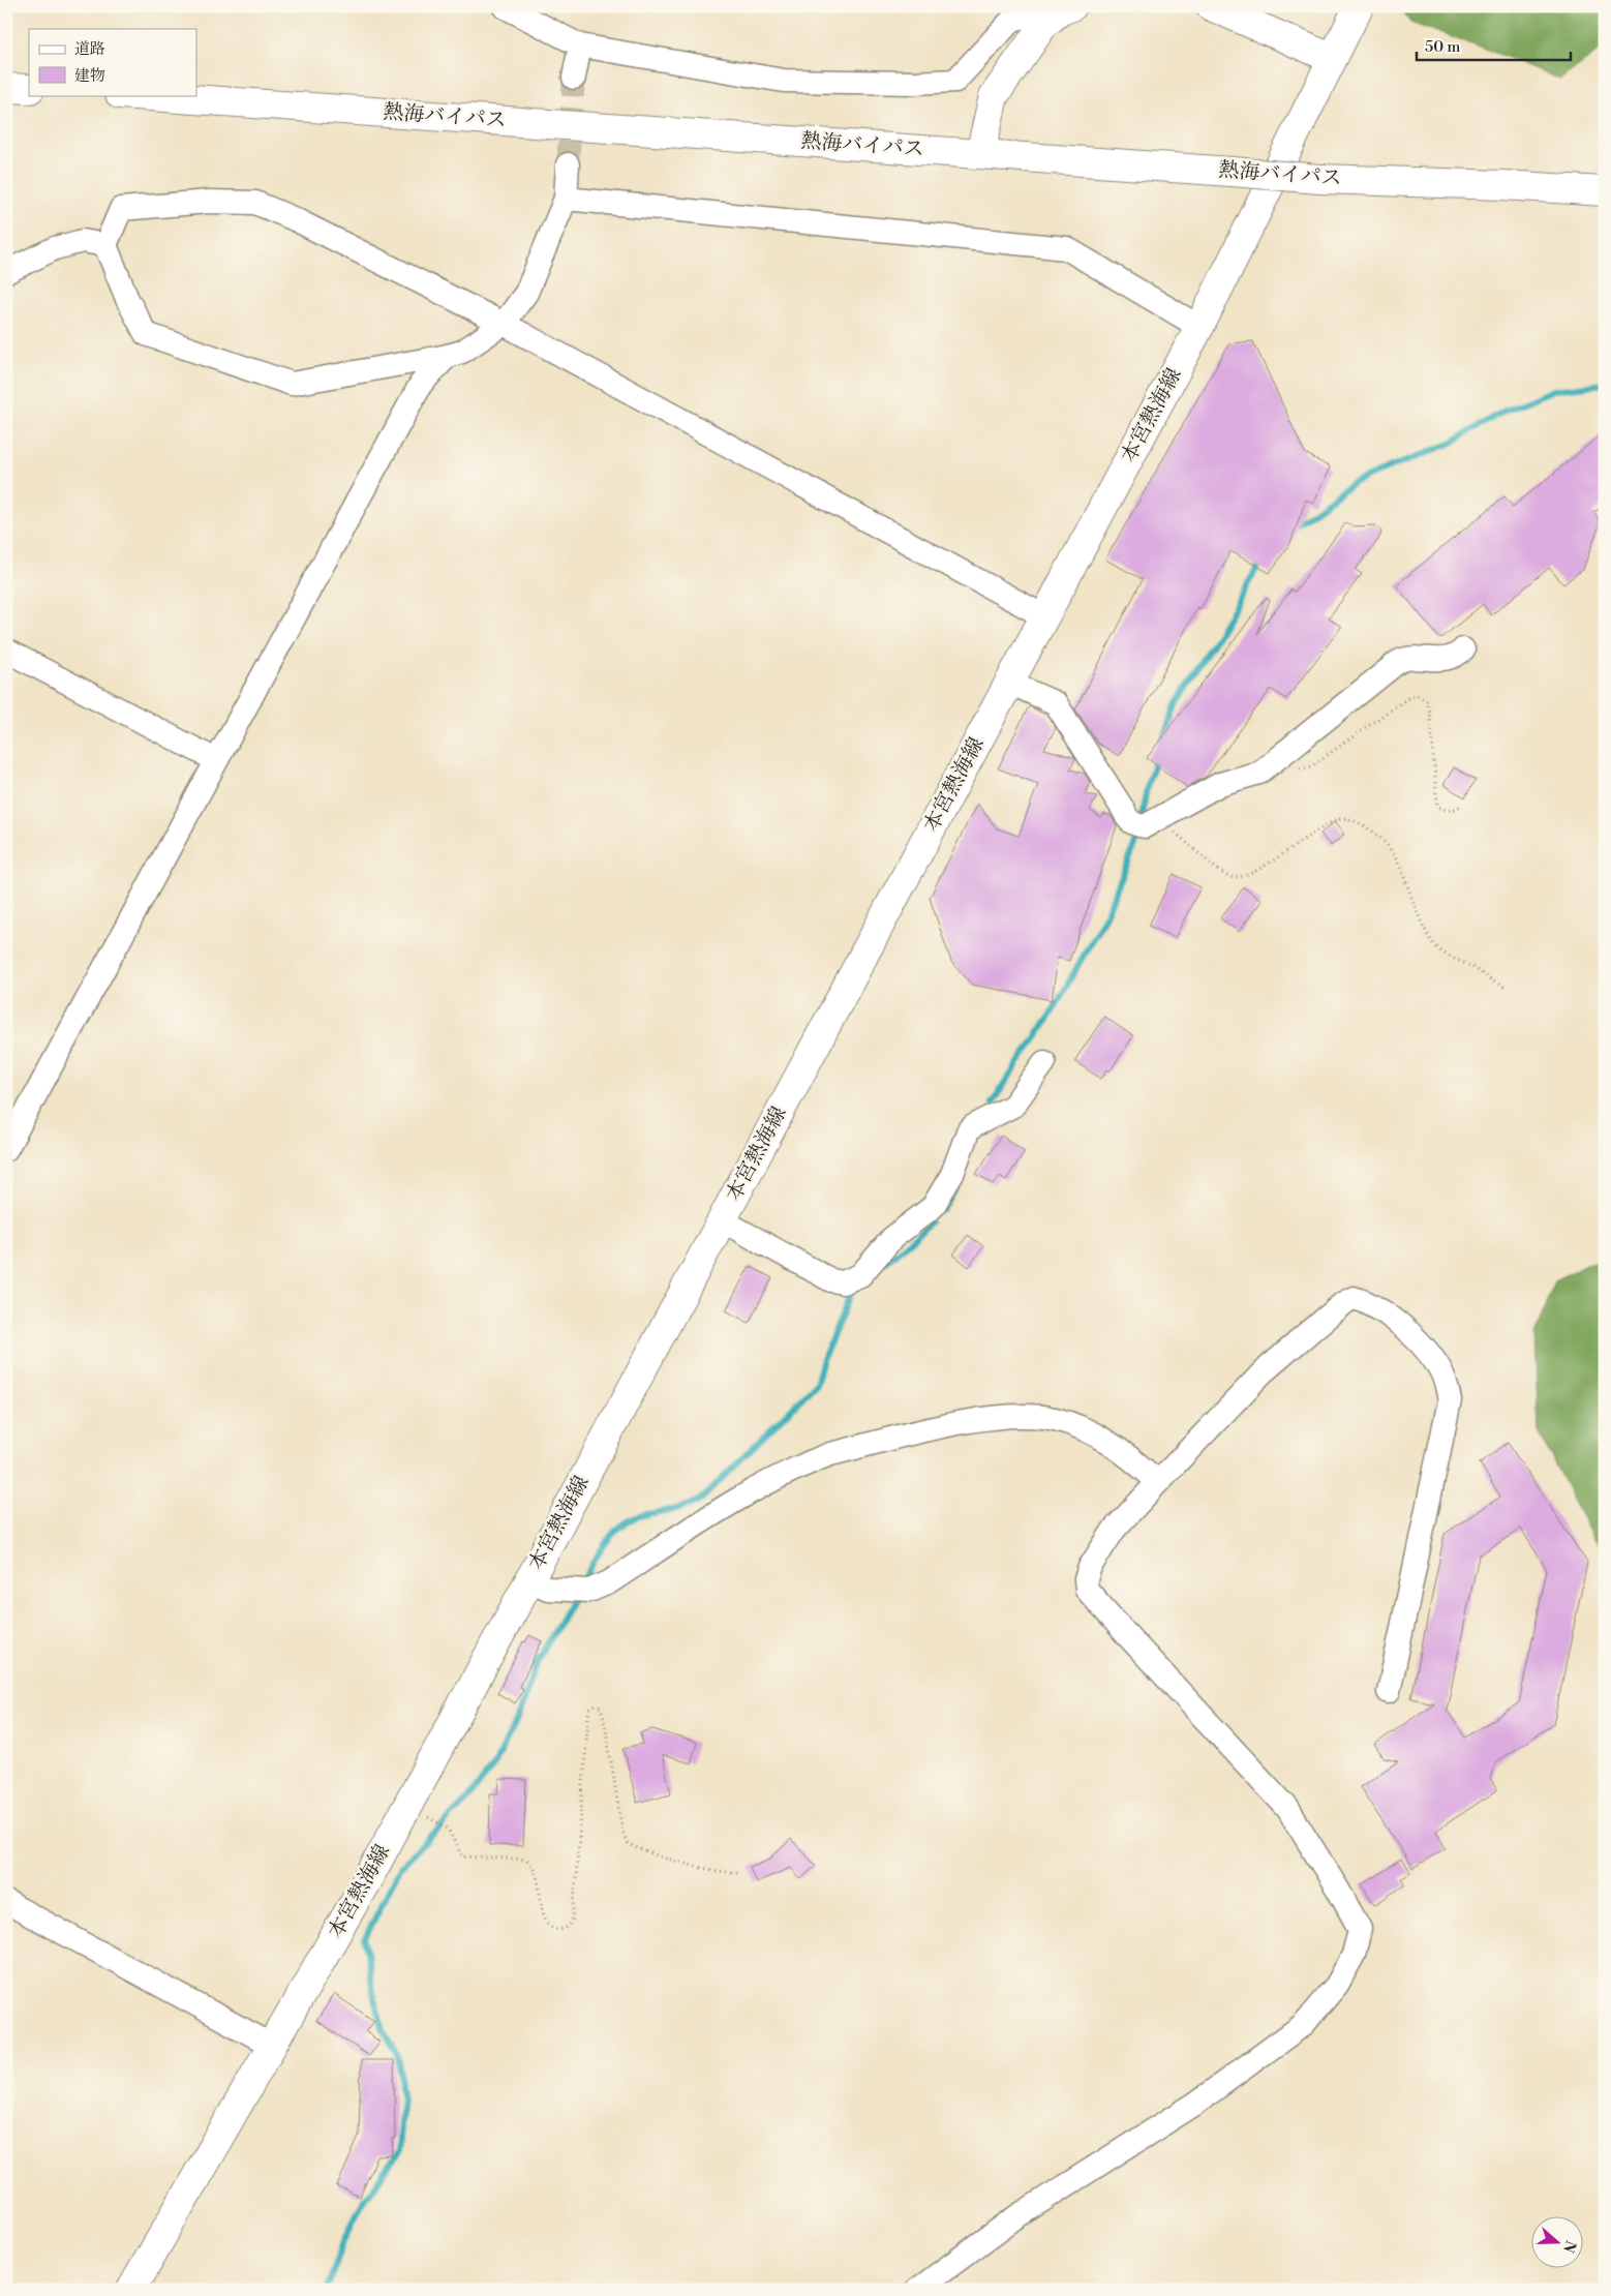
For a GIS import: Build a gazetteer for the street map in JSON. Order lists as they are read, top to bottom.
{
  "streets": {
    "main road": ["熱海バイパス", "本宮熱海線"]
  },
  "legend": ["道路", "建物"],
  "scale_bar": "50 m",
  "north": "right"
}
